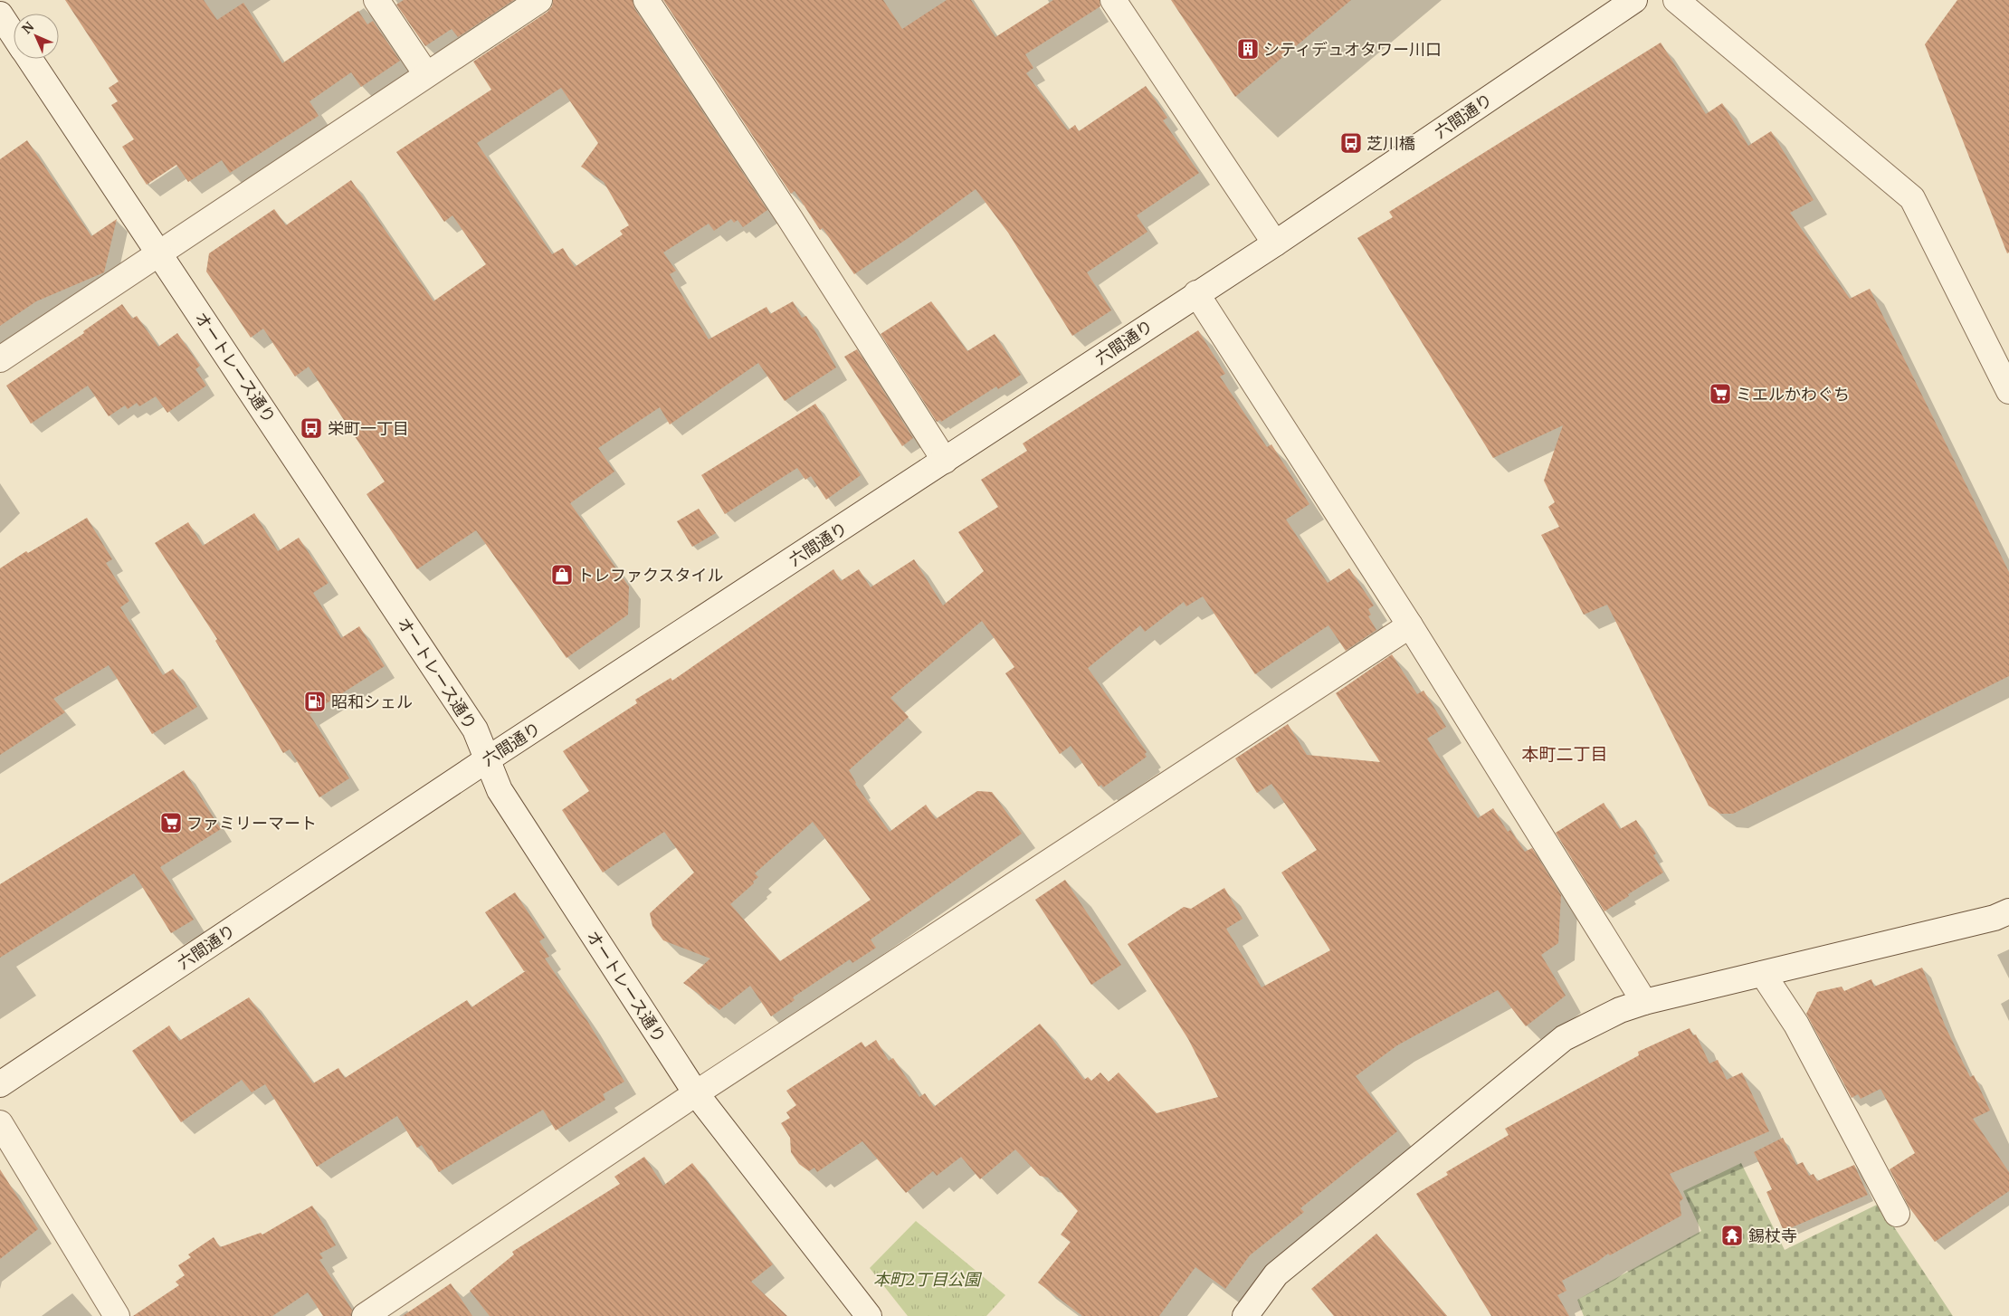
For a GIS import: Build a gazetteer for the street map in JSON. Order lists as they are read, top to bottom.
{
  "streets": {
    "street": ["六間通り", "オートレース通り"]
  },
  "crossings": [
    ["六間通り", "オートレース通り"]
  ],
  "districts": ["本町二丁目"],
  "parks": ["本町2丁目公園"],
  "places": {
    "building": ["シティデュオタワー川口"],
    "bus stop": ["芝川橋", "栄町一丁目"],
    "supermarket": ["ミエルかわぐち", "ファミリーマート"],
    "shop": ["トレファクスタイル"],
    "fuel station": ["昭和シェル"],
    "temple": ["錫杖寺"]
  },
  "north": "top left"
}
